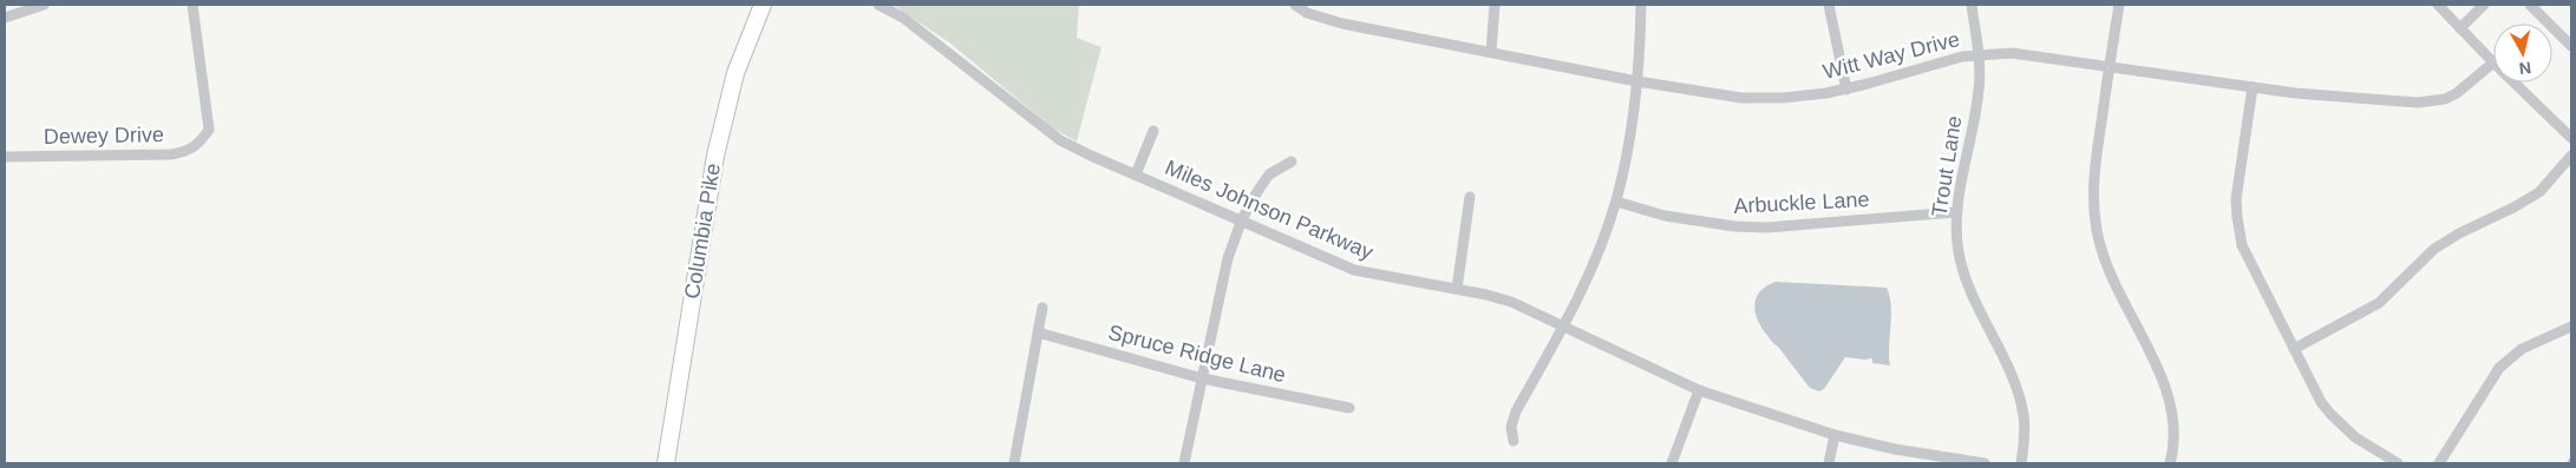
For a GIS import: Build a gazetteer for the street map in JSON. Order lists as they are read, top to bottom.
{
  "streets": {
    "main road": ["Columbia Pike"],
    "street": [
      "Witt Way Drive",
      "Dewey Drive",
      "Trout Lane",
      "Arbuckle Lane",
      "Miles Johnson Parkway",
      "Spruce Ridge Lane"
    ]
  },
  "crossings": [
    ["Witt Way Drive", "Trout Lane"],
    ["Trout Lane", "Arbuckle Lane"]
  ],
  "north": "bottom"
}
